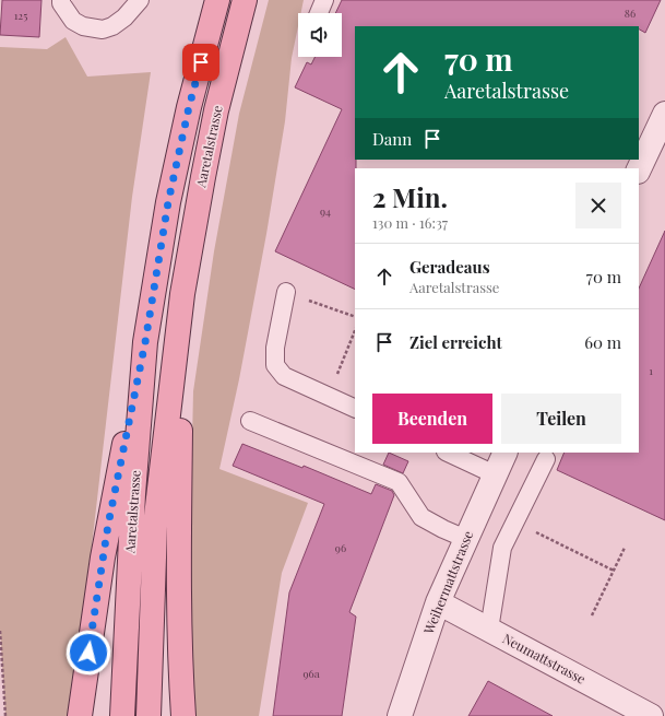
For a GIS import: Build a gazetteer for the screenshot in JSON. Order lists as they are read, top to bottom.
{
  "streets": {
    "main road": ["Aaretalstrasse"],
    "street": ["Weihermattstrasse", "Neumattstrasse"]
  },
  "crossings": [
    ["Weihermattstrasse", "Neumattstrasse"]
  ],
  "house_numbers": [
    "86",
    "125",
    "94",
    "1",
    "96",
    "96a"
  ],
  "page": {
    "turn": ["70 m", "Aaretalstrasse"],
    "then": "Dann",
    "heading": ["2 Min.", "130 m · 16:37"],
    "list": [
      {
        "name": "Geradeaus",
        "note": "Aaretalstrasse",
        "value": "70 m"
      },
      {
        "name": "Ziel erreicht",
        "value": "60 m"
      }
    ],
    "buttons": ["Beenden", "Teilen"]
  }
}
